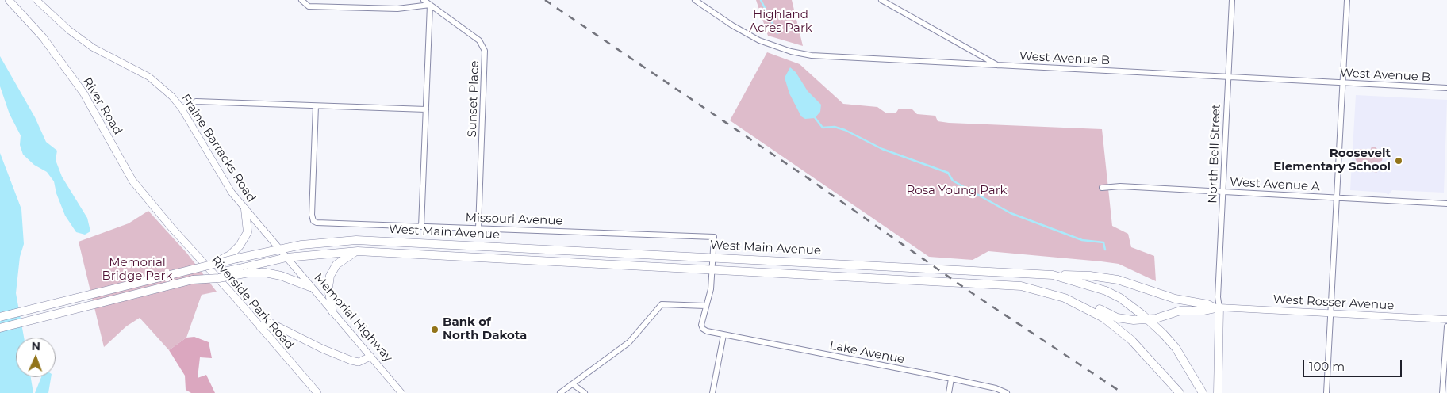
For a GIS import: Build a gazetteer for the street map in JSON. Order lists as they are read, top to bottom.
{
  "streets": {
    "main road": ["River Road", "West Main Avenue", "Riverside Park Road"],
    "street": [
      "West Avenue B",
      "Sunset Place",
      "Fraine Barracks Road",
      "North Bell Street",
      "West Avenue A",
      "Missouri Avenue",
      "West Rosser Avenue",
      "Memorial Highway",
      "Lake Avenue"
    ]
  },
  "crossings": [
    ["West Avenue B", "North Bell Street"],
    ["Sunset Place", "Missouri Avenue"],
    ["River Road", "Riverside Park Road"],
    ["Fraine Barracks Road", "West Main Avenue"],
    ["Fraine Barracks Road", "Memorial Highway"],
    ["North Bell Street", "West Avenue A"],
    ["North Bell Street", "West Rosser Avenue"],
    ["Missouri Avenue", "West Main Avenue"],
    ["West Main Avenue", "Memorial Highway"]
  ],
  "parks": ["Highland Acres Park", "Rosa Young Park", "Memorial Bridge Park"],
  "places": ["Roosevelt Elementary School", "Bank of North Dakota"],
  "scale_bar": "100 m",
  "north": "top"
}
